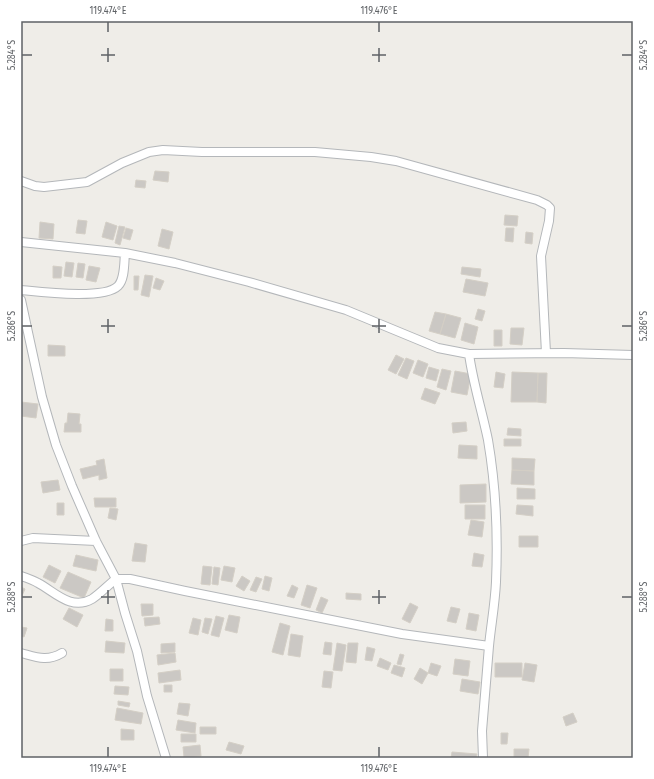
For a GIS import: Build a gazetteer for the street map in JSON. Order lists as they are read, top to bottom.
{
  "coordinates": [
    "119.474°E",
    "119.476°E",
    "5.284°S",
    "5.286°S",
    "5.288°S"
  ]
}
